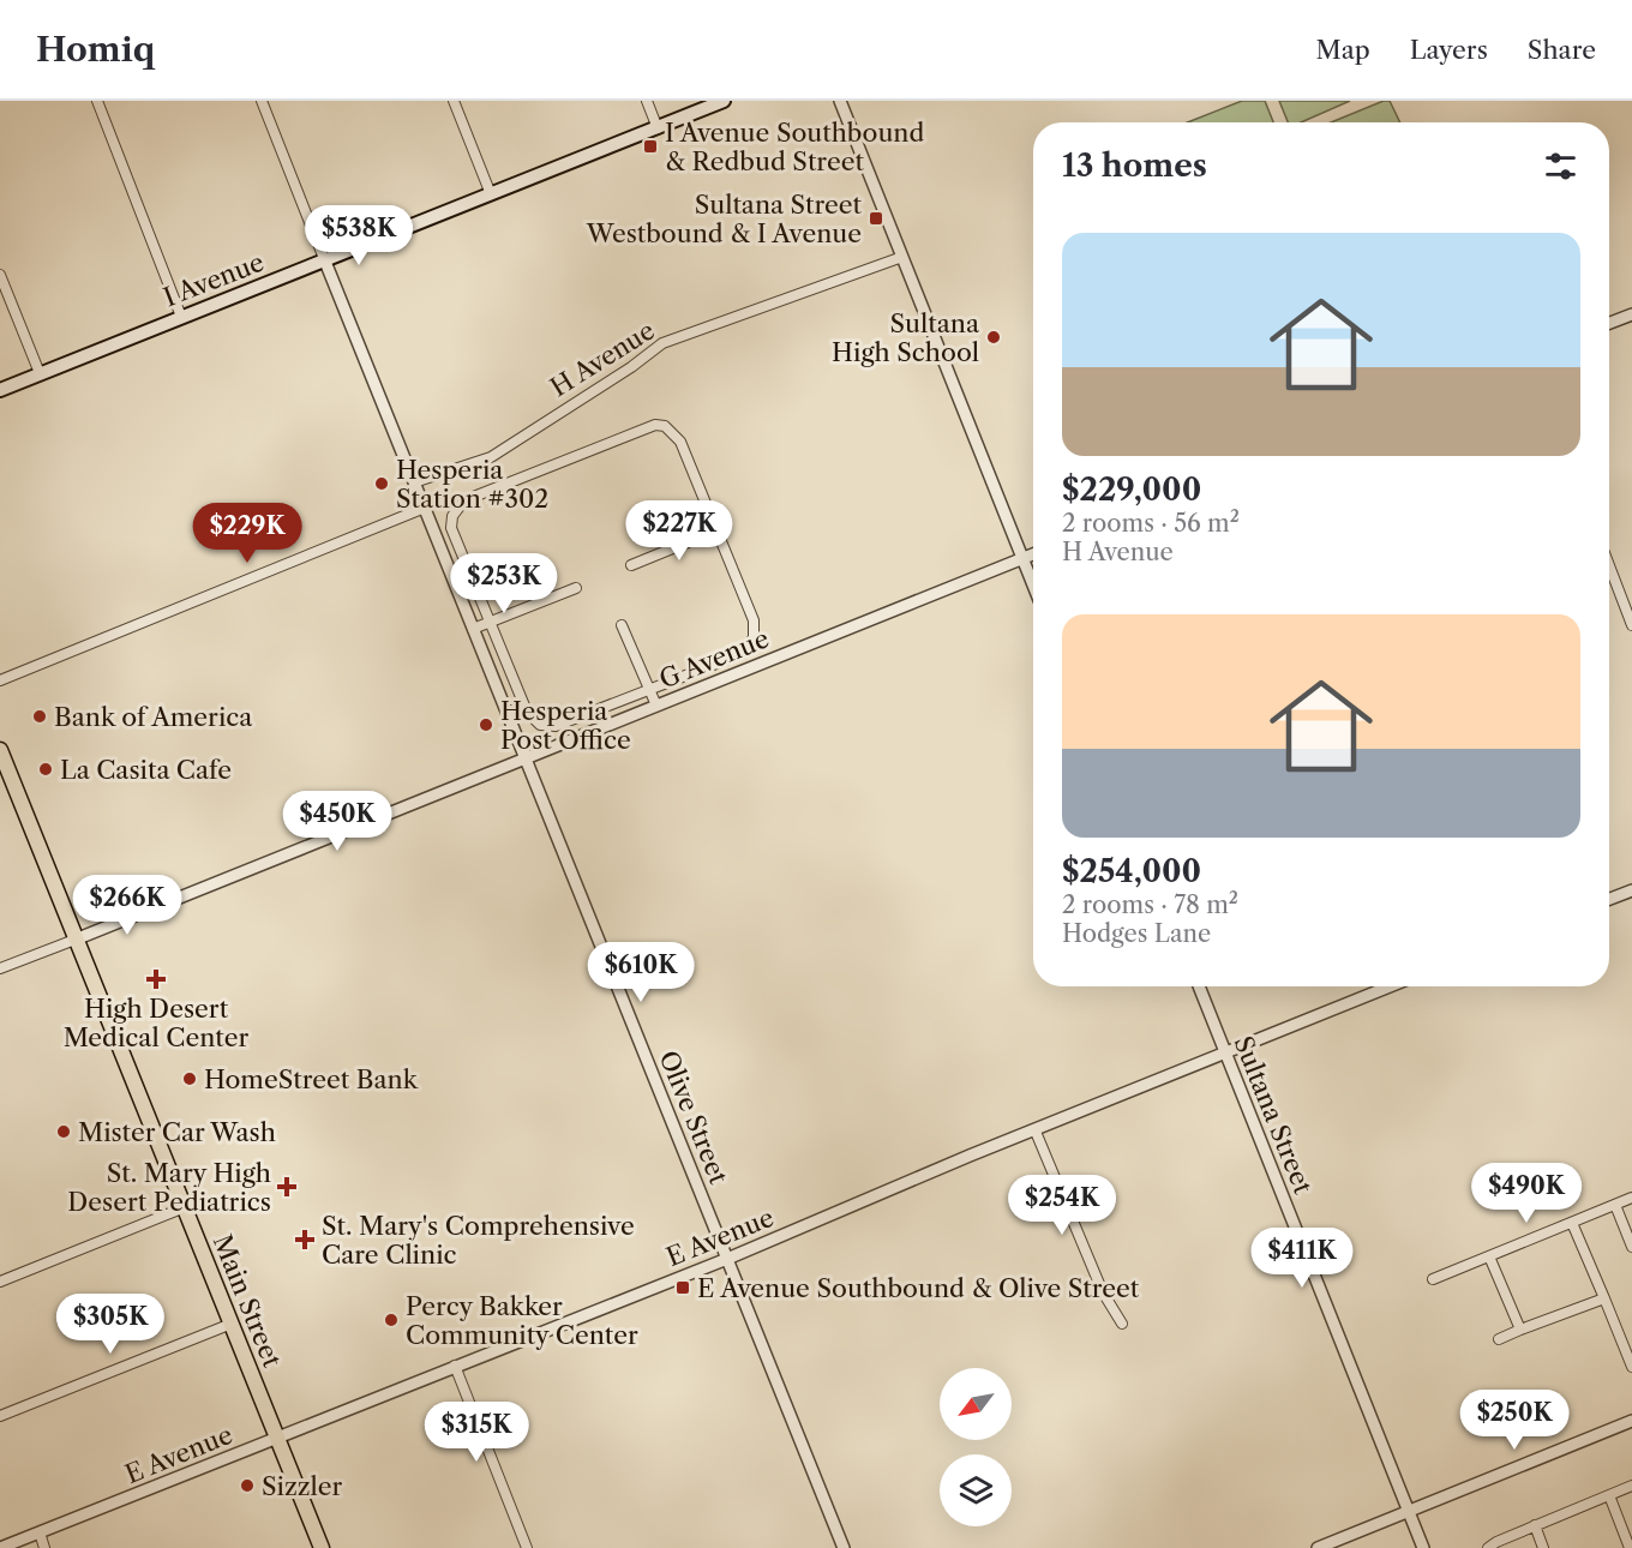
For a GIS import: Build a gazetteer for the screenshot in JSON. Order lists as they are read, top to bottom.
{
  "streets": {
    "main road": ["I Avenue", "Main Street"],
    "street": [
      "H Avenue",
      "G Avenue",
      "Sultana Street",
      "Olive Street",
      "E Avenue"
    ]
  },
  "crossings": [
    ["I Avenue", "Olive Street"],
    ["H Avenue", "Olive Street"],
    ["G Avenue", "Olive Street"],
    ["G Avenue", "Main Street"],
    ["Sultana Street", "E Avenue"],
    ["Olive Street", "E Avenue"],
    ["E Avenue", "Main Street"]
  ],
  "places": {
    "transit": ["I Avenue Southbound & Redbud Street", "Sultana Street Westbound & I Avenue", "E Avenue Southbound & Olive Street"],
    "other": [
      "Sultana High School",
      "Hesperia Station #302",
      "Bank of America",
      "Hesperia Post Office",
      "La Casita Cafe",
      "HomeStreet Bank",
      "Mister Car Wash",
      "Percy Bakker Community Center",
      "Sizzler"
    ],
    "health": ["High Desert Medical Center", "St. Mary High Desert Pediatrics", "St. Mary's Comprehensive Care Clinic"]
  },
  "north": "bottom left",
  "page": {
    "header": "Homiq",
    "nav": ["Map", "Layers", "Share"],
    "heading": "13 homes",
    "price": [
      "$538K",
      "$227K",
      "$229K",
      "$253K",
      "$450K",
      "$266K",
      "$610K",
      "$490K",
      "$254K",
      "$411K",
      "$305K",
      "$250K",
      "$315K"
    ],
    "list": [
      {
        "name": "$229,000",
        "note": "2 rooms · 56 m² · H Avenue"
      },
      {
        "name": "$254,000",
        "note": "2 rooms · 78 m² · Hodges Lane"
      }
    ]
  }
}
